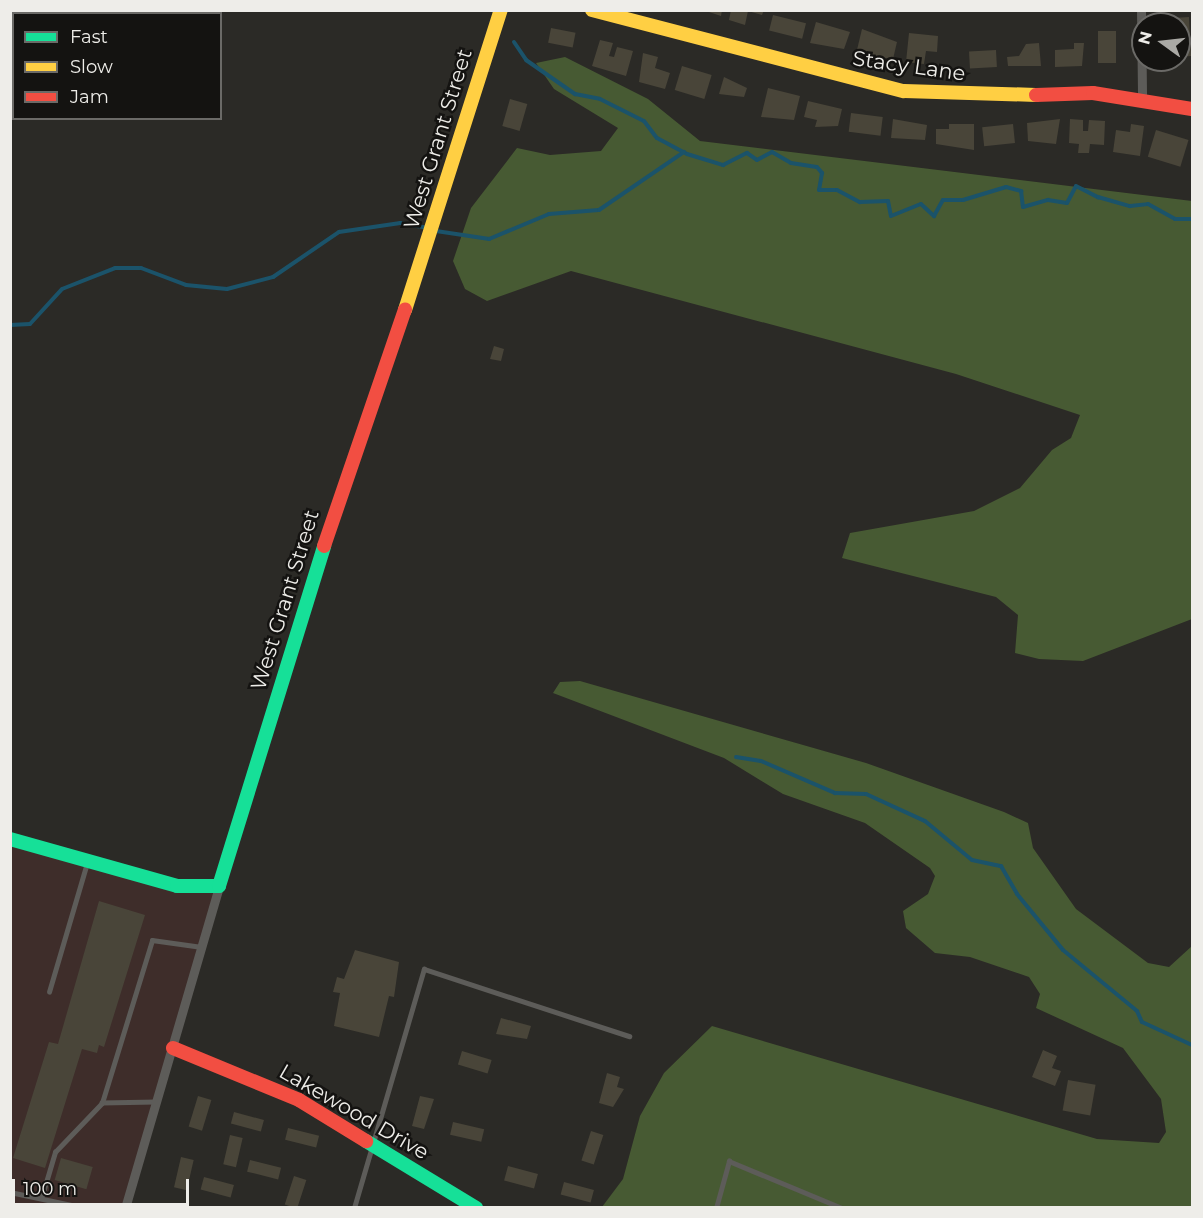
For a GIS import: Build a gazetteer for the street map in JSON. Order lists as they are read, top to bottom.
{
  "streets": {
    "main road": ["Stacy Lane", "West Grant Street", "Lakewood Drive"]
  },
  "crossings": [
    ["West Grant Street", "Lakewood Drive"]
  ],
  "legend": ["Fast", "Slow", "Jam"],
  "scale_bar": "100 m",
  "north": "left"
}
